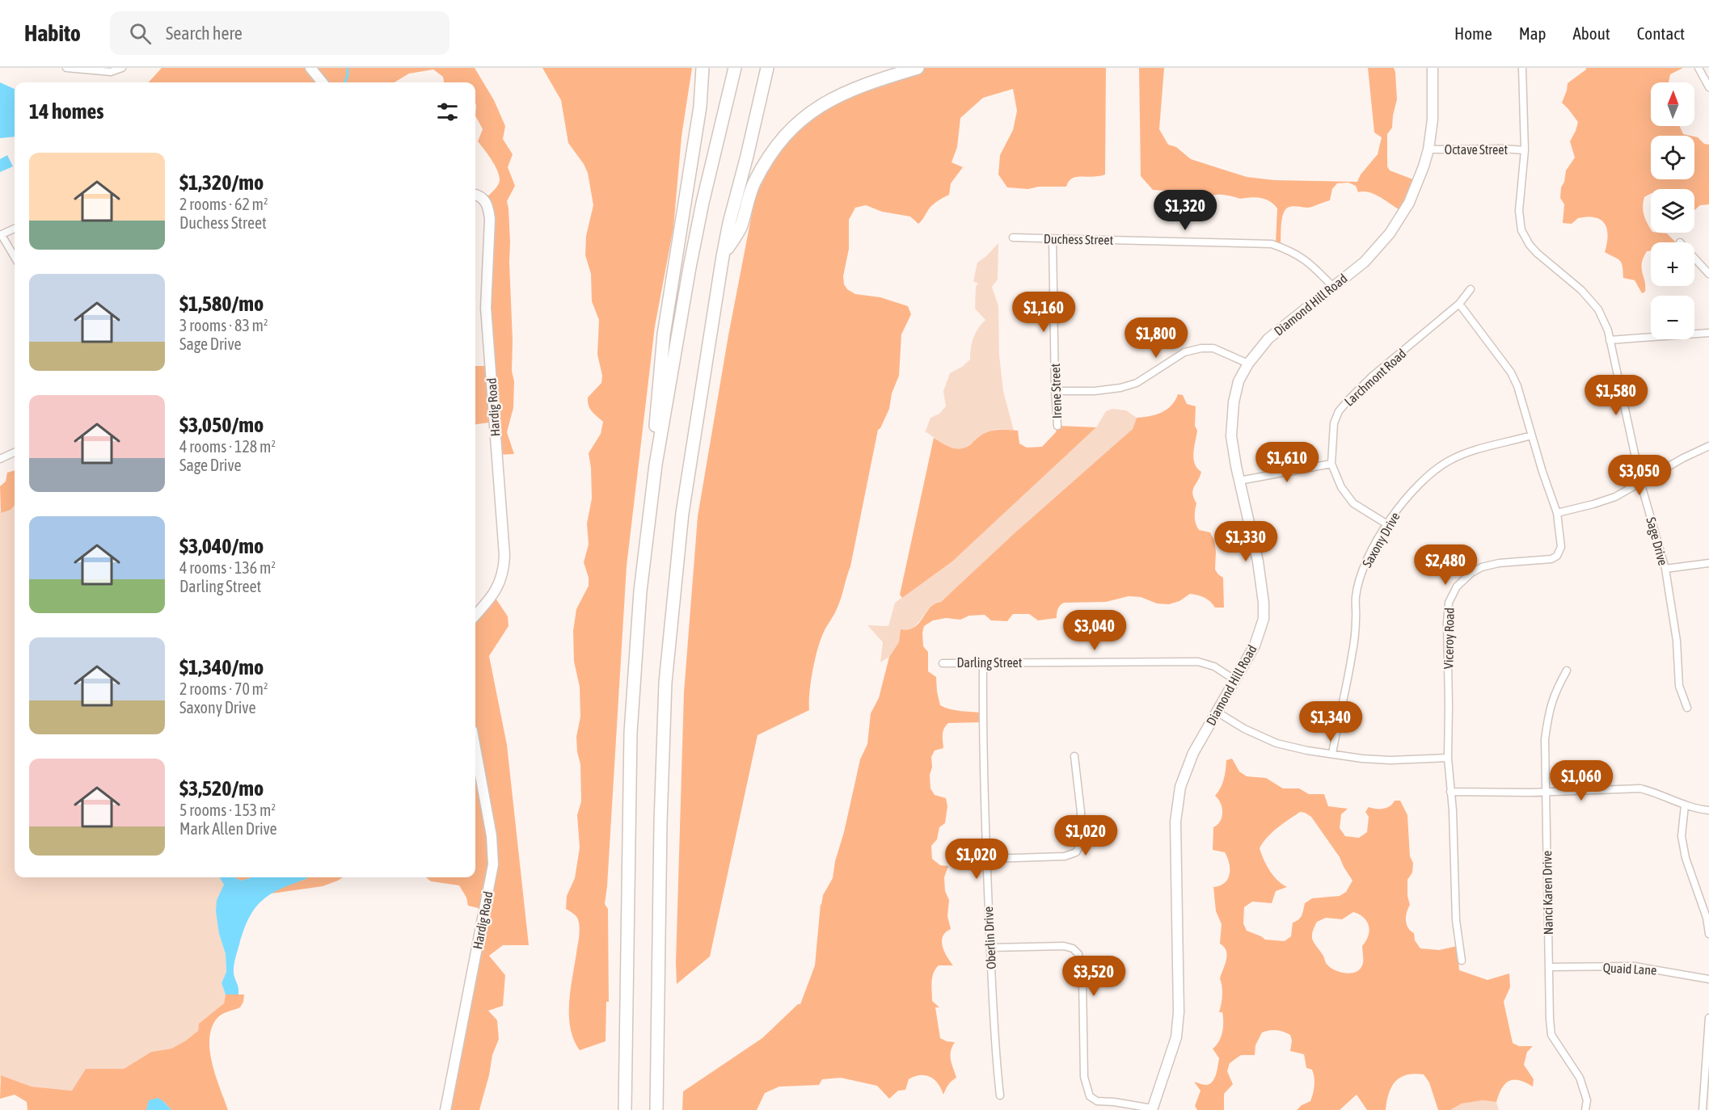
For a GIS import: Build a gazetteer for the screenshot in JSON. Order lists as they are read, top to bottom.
{
  "streets": {
    "street": [
      "Octave Street",
      "Duchess Street",
      "Diamond Hill Road",
      "Larchmont Road",
      "Irene Street",
      "Hardig Road",
      "Saxony Drive",
      "Sage Drive",
      "Viceroy Road",
      "Darling Street",
      "Nanci Karen Drive",
      "Oberlin Drive",
      "Quaid Lane"
    ]
  },
  "crossings": [
    ["Octave Street", "Diamond Hill Road"],
    ["Octave Street", "Sage Drive"],
    ["Duchess Street", "Diamond Hill Road"],
    ["Duchess Street", "Irene Street"],
    ["Diamond Hill Road", "Darling Street"],
    ["Larchmont Road", "Saxony Drive"],
    ["Larchmont Road", "Viceroy Road"],
    ["Saxony Drive", "Viceroy Road"],
    ["Darling Street", "Oberlin Drive"],
    ["Nanci Karen Drive", "Quaid Lane"]
  ],
  "north": "top",
  "page": {
    "header": "Habito",
    "search": "Search here",
    "nav": [
      "Home",
      "Map",
      "About",
      "Contact"
    ],
    "map_buttons": ["+", "−"],
    "heading": "14 homes",
    "list": [
      {
        "name": "$1,320/mo",
        "note": "2 rooms · 62 m² · Duchess Street"
      },
      {
        "name": "$1,580/mo",
        "note": "3 rooms · 83 m² · Sage Drive"
      },
      {
        "name": "$3,050/mo",
        "note": "4 rooms · 128 m² · Sage Drive"
      },
      {
        "name": "$3,040/mo",
        "note": "4 rooms · 136 m² · Darling Street"
      },
      {
        "name": "$1,340/mo",
        "note": "2 rooms · 70 m² · Saxony Drive"
      },
      {
        "name": "$3,520/mo",
        "note": "5 rooms · 153 m² · Mark Allen Drive"
      }
    ],
    "price": [
      "$1,320",
      "$1,160",
      "$1,800",
      "$1,580",
      "$1,610",
      "$3,050",
      "$1,330",
      "$2,480",
      "$3,040",
      "$1,340",
      "$1,060",
      "$1,020",
      "$1,020",
      "$3,520"
    ]
  }
}
